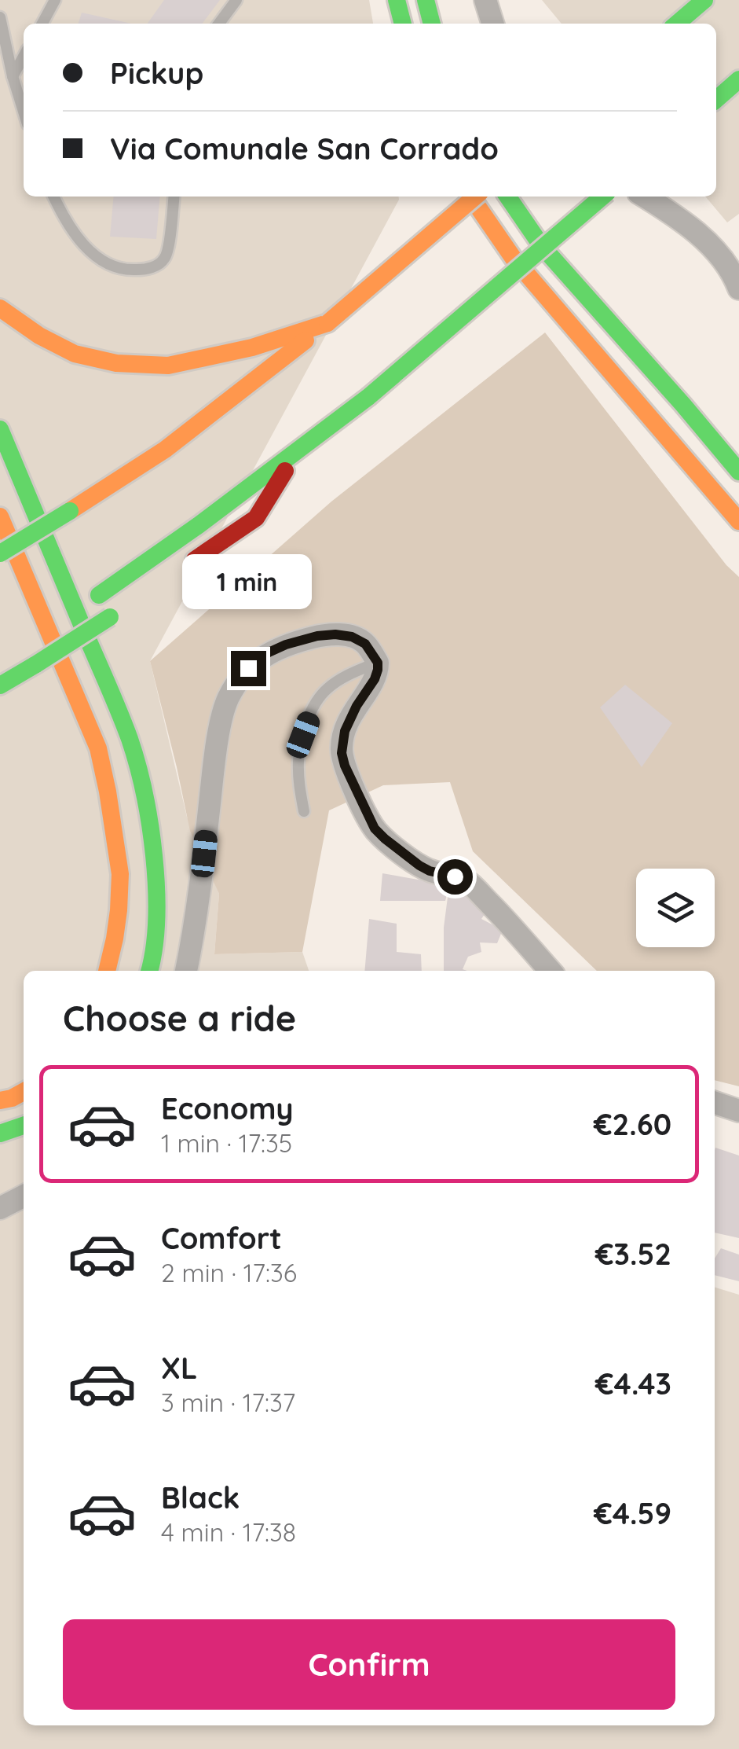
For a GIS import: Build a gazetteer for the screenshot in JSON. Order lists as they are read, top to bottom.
{
  "page": {
    "banner": ["Pickup", "Via Comunale San Corrado"],
    "bubble": "1 min",
    "heading": "Choose a ride",
    "list": [
      {
        "name": "Economy",
        "note": "1 min · 17:35",
        "value": "€2.60"
      },
      {
        "name": "Comfort",
        "note": "2 min · 17:36",
        "value": "€3.52"
      },
      {
        "name": "XL",
        "note": "3 min · 17:37",
        "value": "€4.43"
      },
      {
        "name": "Black",
        "note": "4 min · 17:38",
        "value": "€4.59"
      }
    ],
    "buttons": "Confirm"
  }
}
